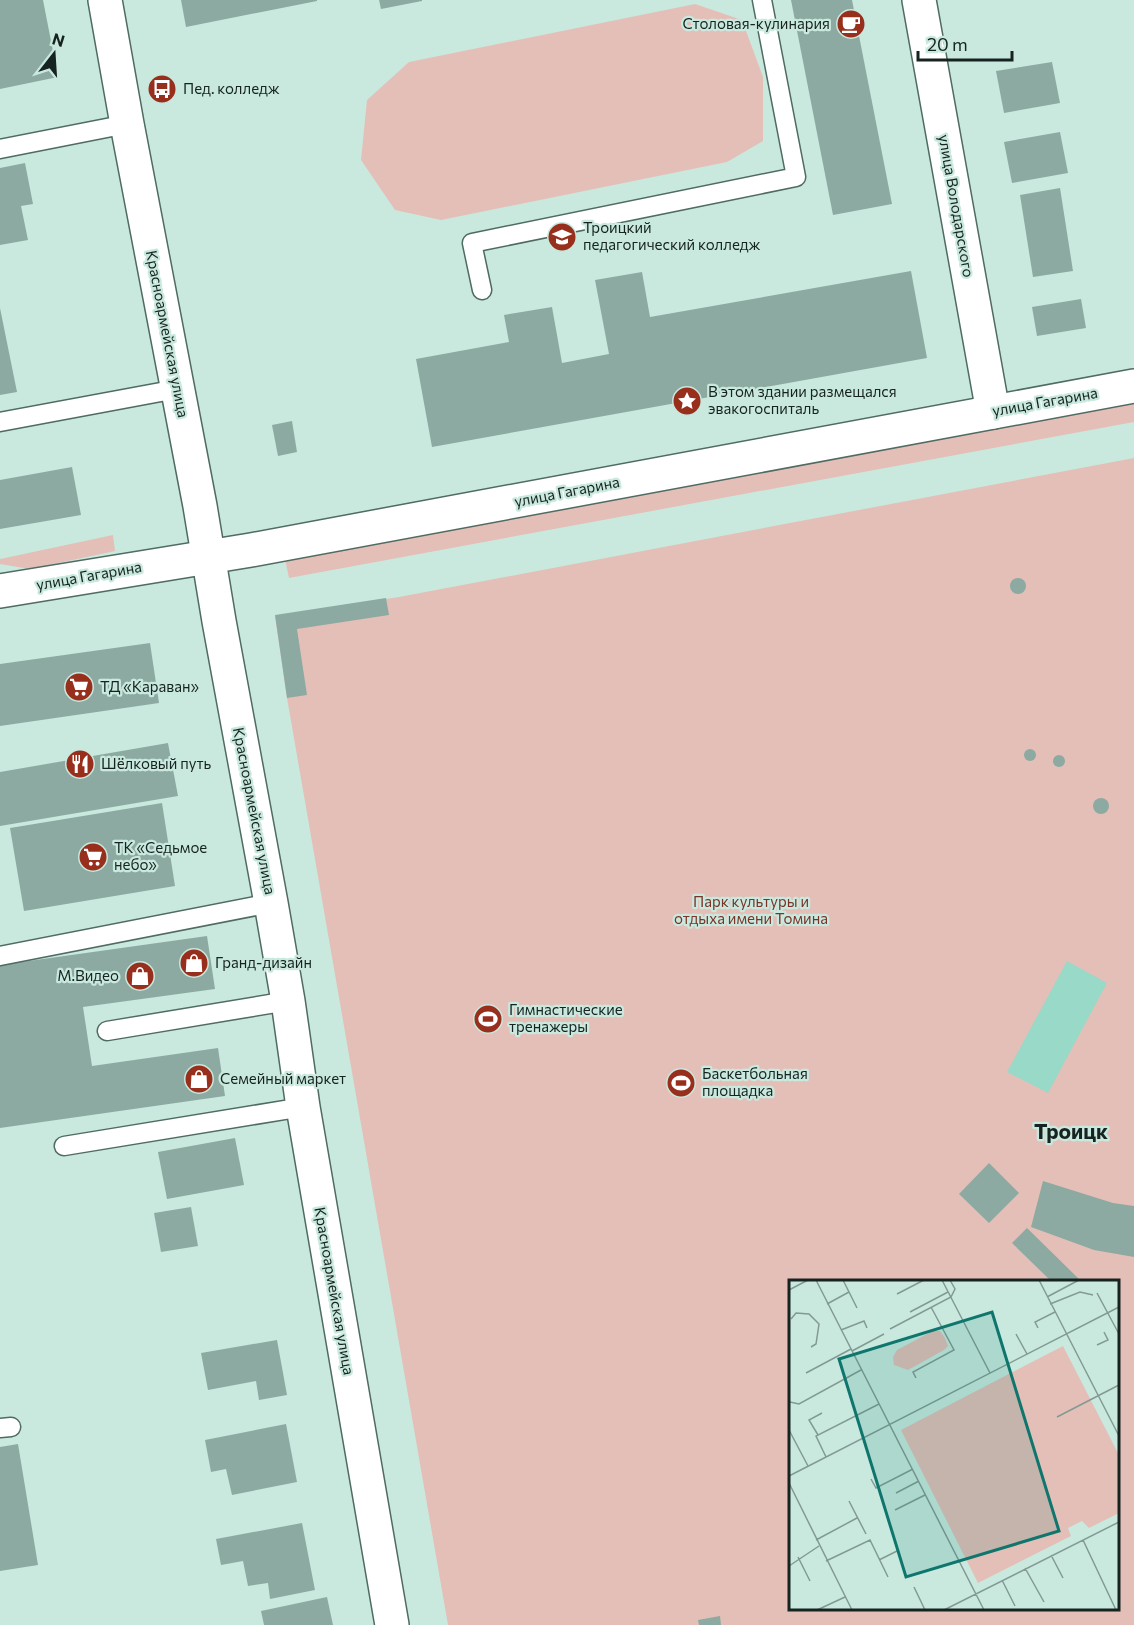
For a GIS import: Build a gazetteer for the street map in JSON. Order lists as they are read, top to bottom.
{
  "streets": {
    "street": ["улица Володарского", "Красноармейская улица", "улица Гагарина"]
  },
  "crossings": [
    ["улица Володарского", "улица Гагарина"],
    ["Красноармейская улица", "улица Гагарина"]
  ],
  "districts": ["Троицк"],
  "parks": ["Парк культуры и отдыха имени Томина"],
  "places": {
    "cafe": ["Столовая-кулинария"],
    "bus stop": ["Пед. колледж"],
    "school or university": ["Троицкий педагогический колледж"],
    "place": ["В этом здании размещался эвакогоспиталь"],
    "supermarket": ["ТД «Караван»", "ТК «Седьмое небо»"],
    "restaurant": ["Шёлковый путь"],
    "shop": ["Гранд-дизайн", "М.Видео", "Семейный маркет"],
    "sports": ["Гимнастические тренажеры", "Баскетбольная площадка"]
  },
  "scale_bar": "20 m",
  "north": "top"
}
